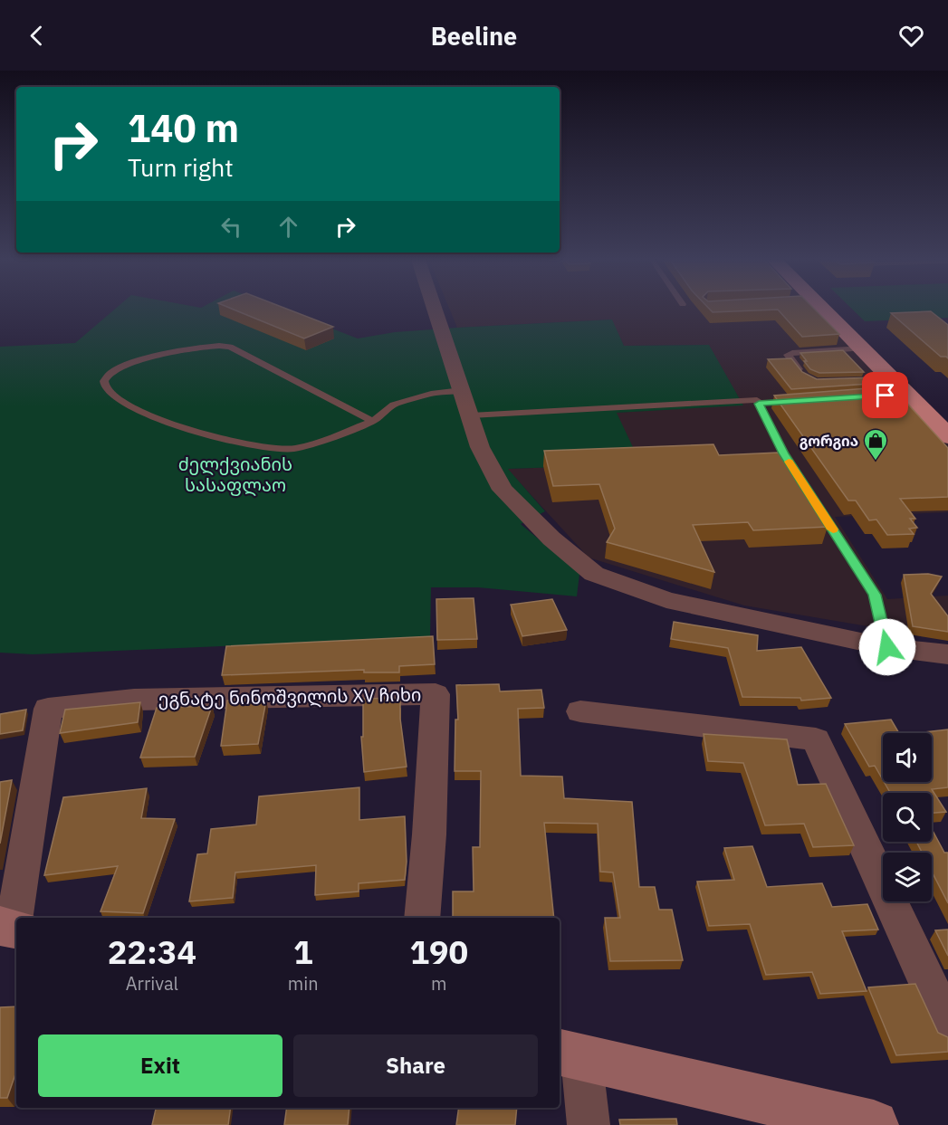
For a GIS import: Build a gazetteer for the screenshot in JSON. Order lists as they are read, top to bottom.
{
  "streets": {
    "street": ["ეგნატე ნინოშვილის XV ჩიხი"]
  },
  "parks": ["ძელქვიანის სასაფლაო"],
  "places": {
    "shop": ["გორგია"]
  },
  "page": {
    "header": "Beeline",
    "turn": ["140 m", "Turn right"],
    "eta": [
      "22:34",
      "Arrival",
      "1",
      "min",
      "190",
      "m"
    ],
    "buttons": ["Exit", "Share"]
  }
}
